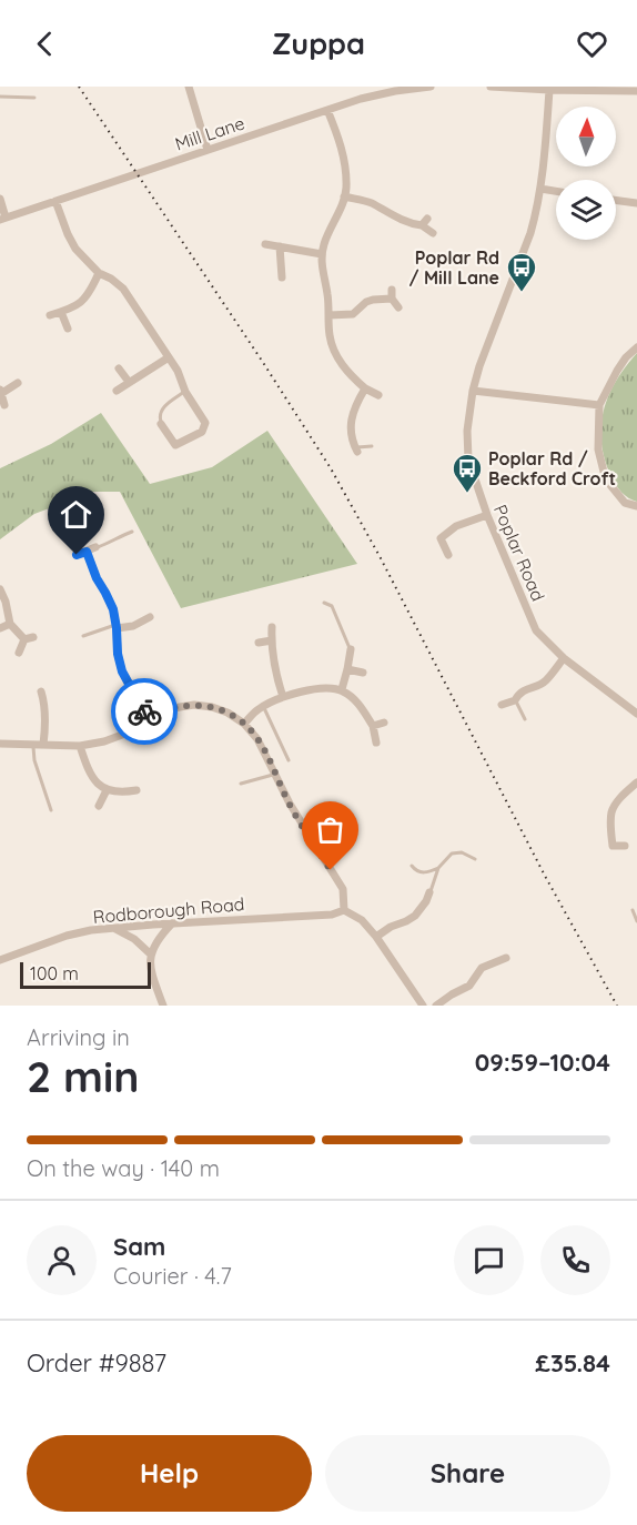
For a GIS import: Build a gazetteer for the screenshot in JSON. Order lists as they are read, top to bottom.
{
  "streets": {
    "street": ["Mill Lane", "Poplar Road", "Rodborough Road"]
  },
  "places": {
    "bus stop": ["Poplar Rd / Mill Lane", "Poplar Rd / Beckford Croft"]
  },
  "scale_bar": "100 m",
  "north": "top",
  "page": {
    "header": "Zuppa",
    "scale": "100 m",
    "heading": ["2 min", "Arriving in", "09:59–10:04"],
    "panel": [
      "Sam",
      "Courier · 4.7",
      "Order #9887",
      "£35.84"
    ],
    "bar": "On the way · 140 m",
    "buttons": ["Help", "Share"]
  }
}
